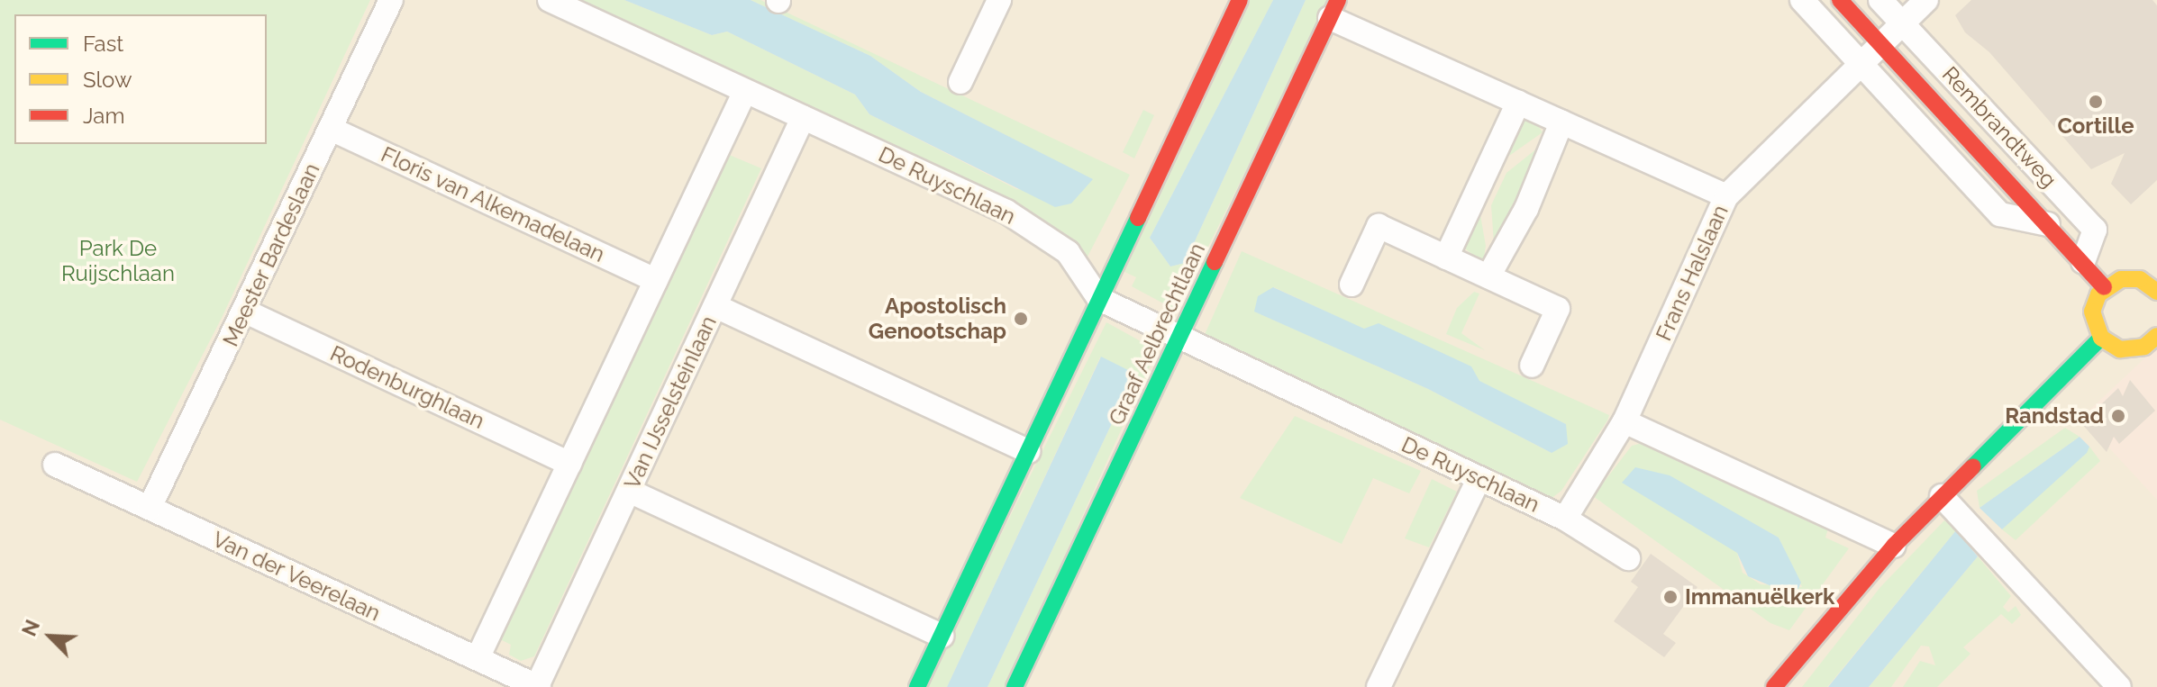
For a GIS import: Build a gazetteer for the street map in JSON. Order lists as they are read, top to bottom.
{
  "streets": {
    "street": [
      "Rembrandtweg",
      "De Ruyschlaan",
      "Floris van Alkemadelaan",
      "Meester Bardeslaan",
      "Frans Halslaan",
      "Graaf Aelbrechtlaan",
      "Rodenburghlaan",
      "Van IJsselsteinlaan",
      "Van der Veerelaan"
    ]
  },
  "crossings": [
    ["Rembrandtweg", "Frans Halslaan"],
    ["De Ruyschlaan", "Frans Halslaan"],
    ["De Ruyschlaan", "Graaf Aelbrechtlaan"],
    ["De Ruyschlaan", "Van IJsselsteinlaan"],
    ["Floris van Alkemadelaan", "Meester Bardeslaan"],
    ["Meester Bardeslaan", "Rodenburghlaan"],
    ["Meester Bardeslaan", "Van der Veerelaan"],
    ["Van IJsselsteinlaan", "Van der Veerelaan"]
  ],
  "parks": ["Park De Ruijschlaan"],
  "places": [
    "Cortille",
    "Apostolisch Genootschap",
    "Randstad",
    "Immanuëlkerk"
  ],
  "legend": ["Fast", "Slow", "Jam"],
  "north": "top left"
}
